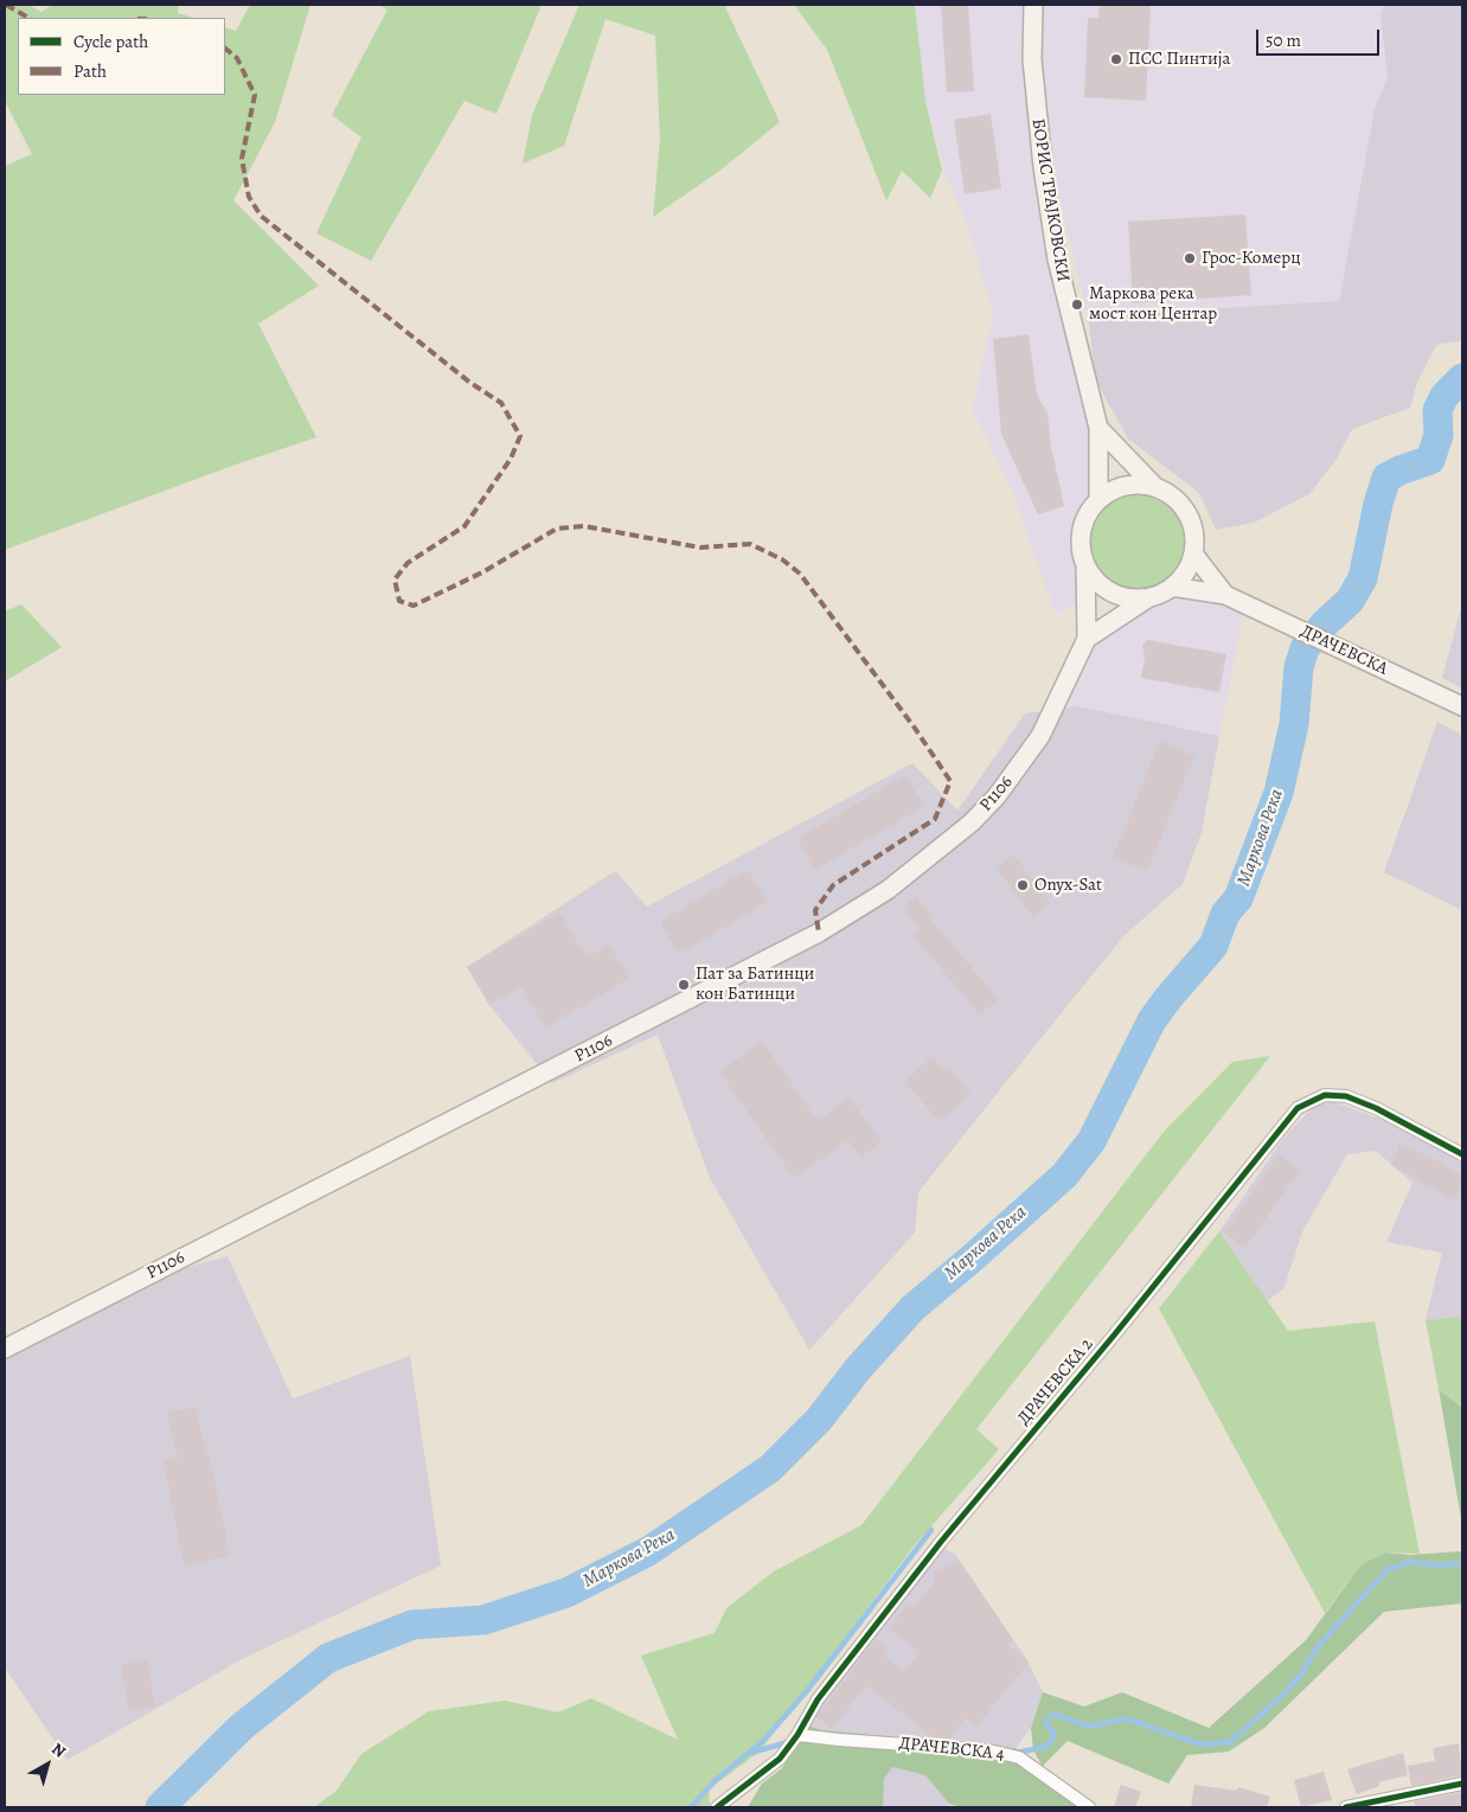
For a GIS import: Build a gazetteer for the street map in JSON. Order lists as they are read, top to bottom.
{
  "streets": {
    "main road": ["БОРИС ТРАЈКОВСКИ", "ДРАЧЕВСКА", "P1106"],
    "street": ["ДРАЧЕВСКА 2", "ДРАЧЕВСКА 4"]
  },
  "crossings": [
    ["БОРИС ТРАЈКОВСКИ", "ДРАЧЕВСКА"],
    ["БОРИС ТРАЈКОВСКИ", "P1106"],
    ["ДРАЧЕВСКА 2", "ДРАЧЕВСКА 4"]
  ],
  "water": ["Маркова Река"],
  "places": [
    "ПСС Пинтија",
    "Грос-Комерц",
    "Маркова река мост кон Центар",
    "Onyx-Sat",
    "Пат за Батинци кон Батинци"
  ],
  "legend": ["Cycle path", "Path"],
  "scale_bar": "50 m",
  "north": "top right"
}
